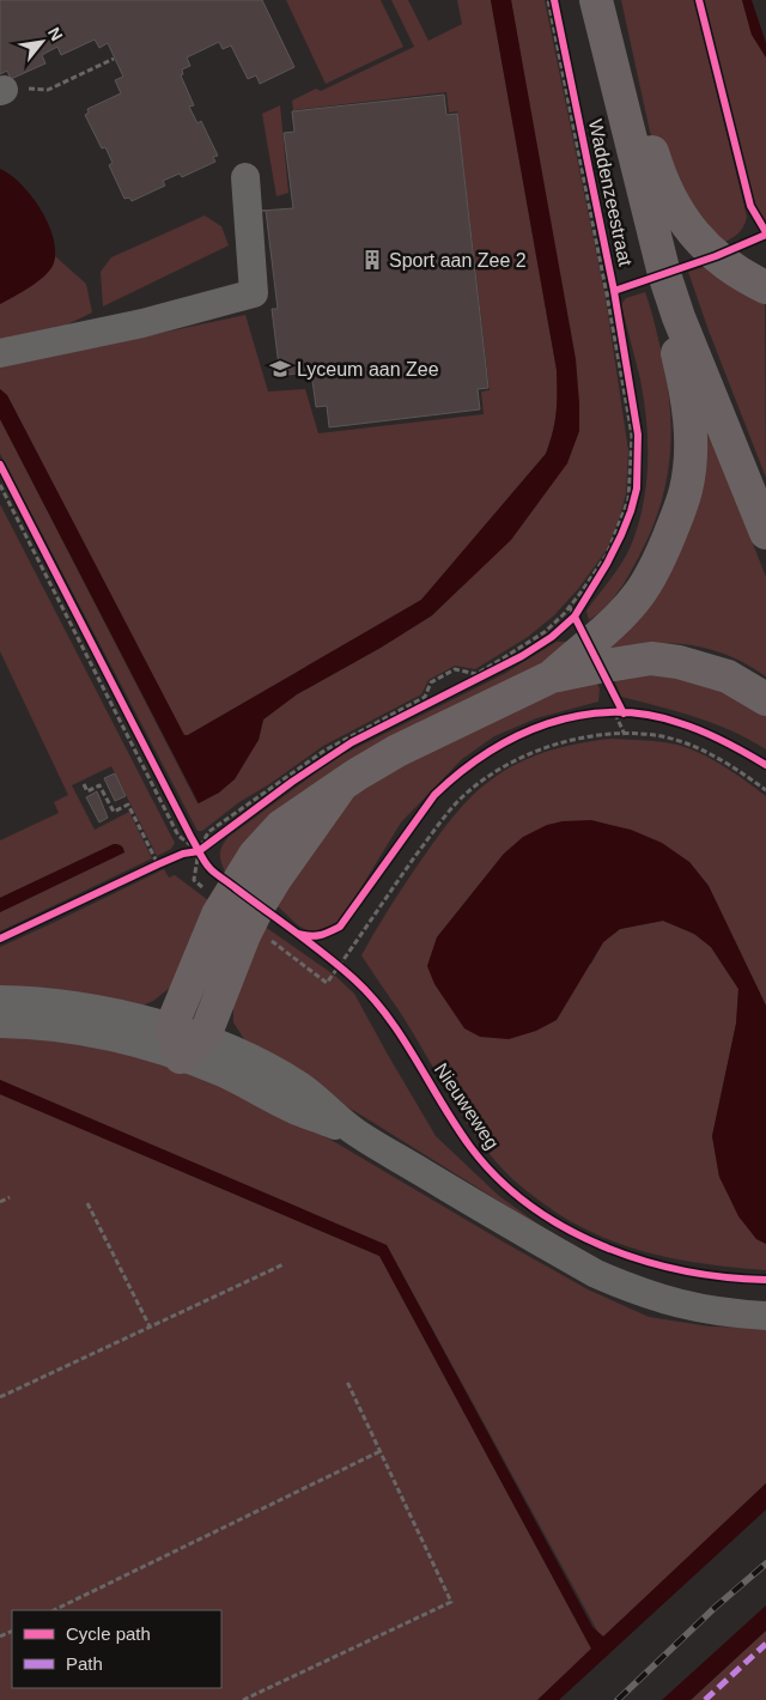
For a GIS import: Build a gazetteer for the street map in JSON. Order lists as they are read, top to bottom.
{
  "streets": {
    "main road": ["Waddenzeestraat"],
    "cycle path": ["Nieuweweg"]
  },
  "places": {
    "building": ["Sport aan Zee 2"],
    "school or university": ["Lyceum aan Zee"]
  },
  "legend": ["Cycle path", "Path"],
  "north": "top right"
}
